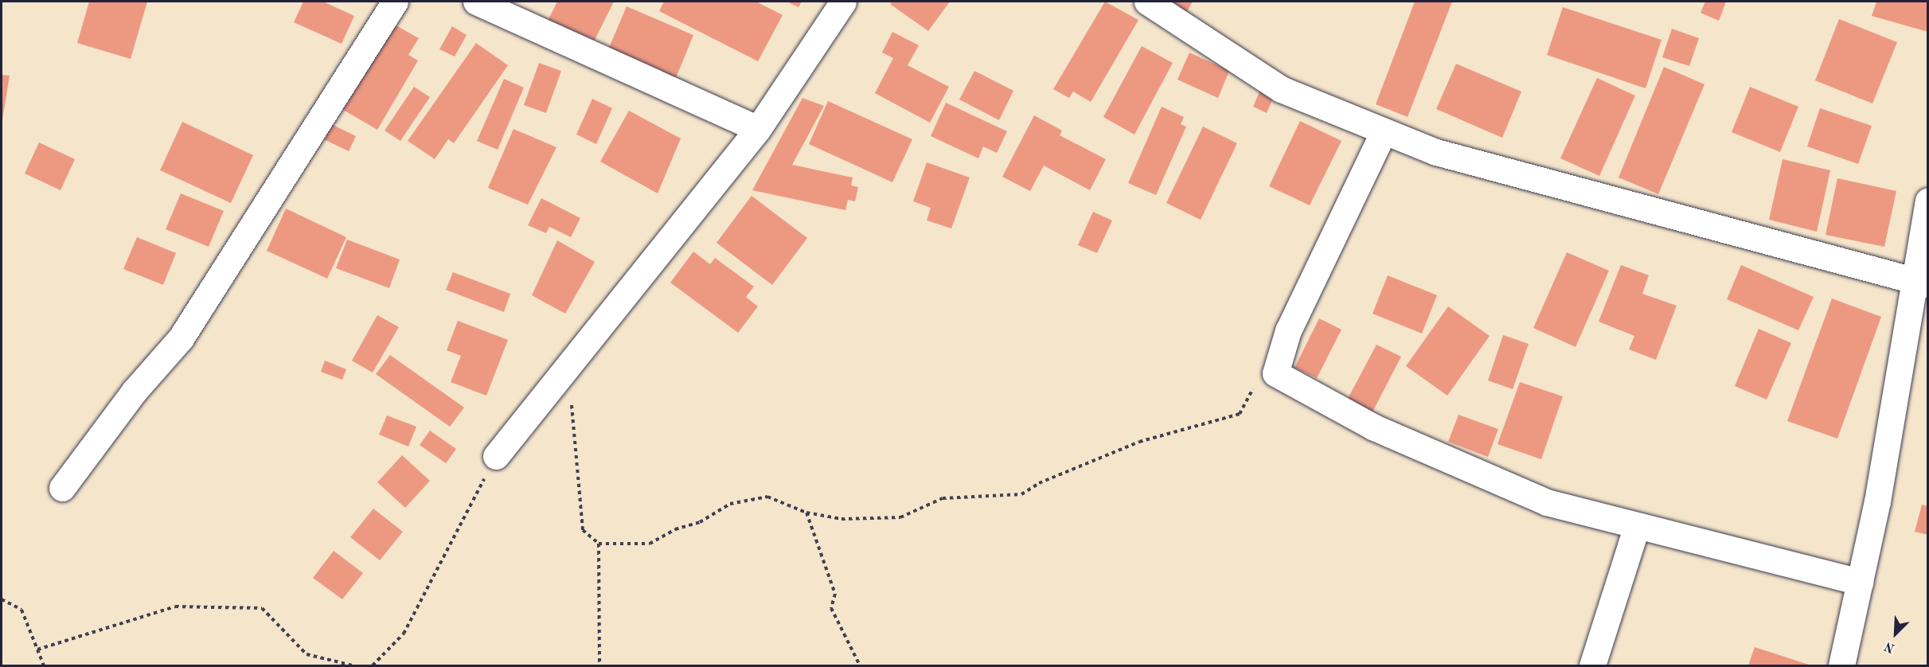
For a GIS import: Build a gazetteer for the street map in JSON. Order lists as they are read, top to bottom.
{
  "north": "bottom left"
}
